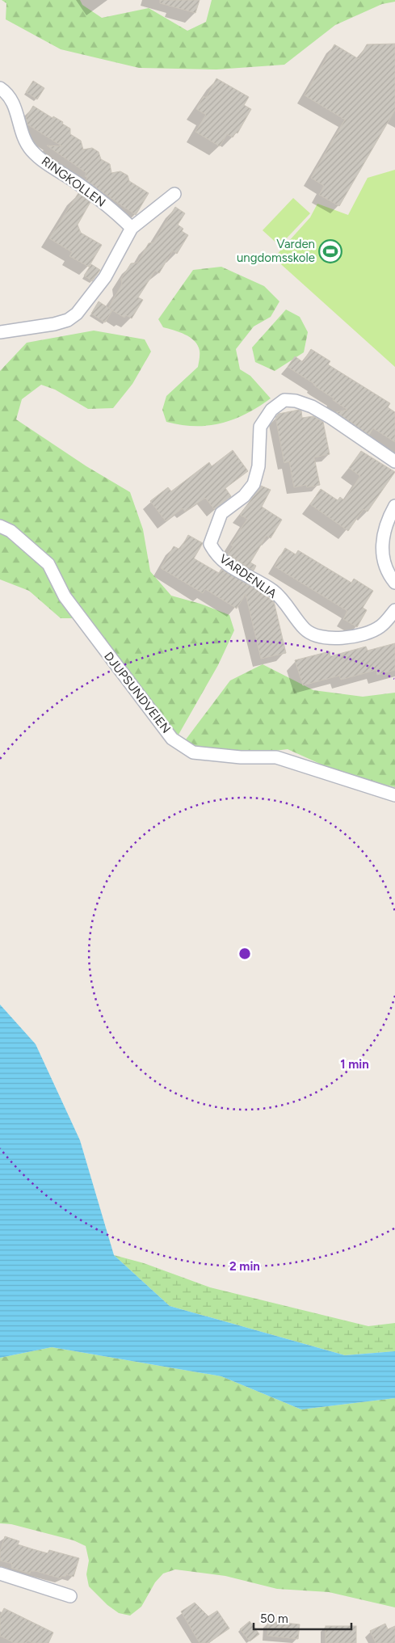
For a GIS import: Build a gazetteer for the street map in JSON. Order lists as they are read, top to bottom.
{
  "streets": {
    "street": ["RINGKOLLEN", "VARDENLIA", "DJUPSUNDVEIEN"]
  },
  "places": {
    "sports": ["Varden ungdomsskole"]
  },
  "scale_bar": "50 m",
  "rings": ["1 min", "2 min"]
}
